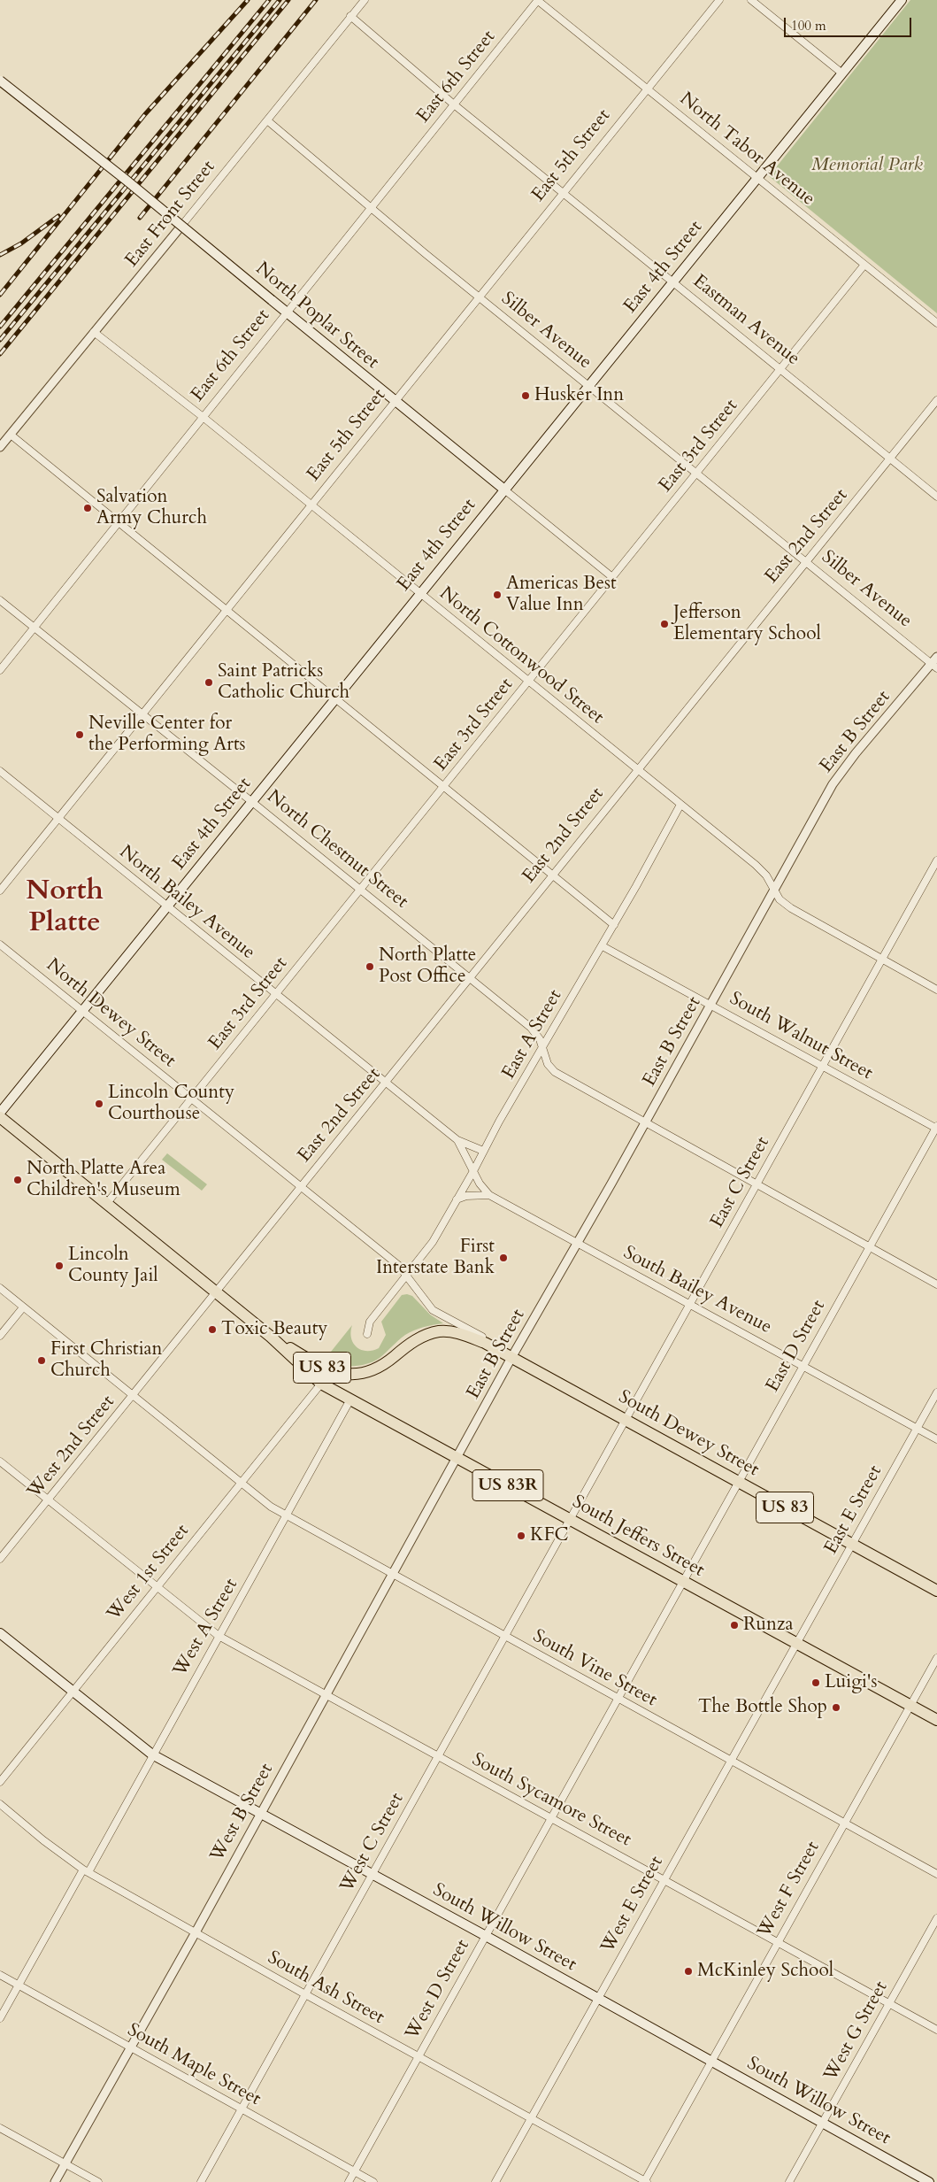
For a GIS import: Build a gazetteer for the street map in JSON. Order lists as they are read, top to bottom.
{
  "streets": {
    "highway": [
      "US 83",
      "South Dewey Street",
      "US 83R",
      "South Jeffers Street"
    ],
    "main road": ["East 4th Street", "North Poplar Street", "South Willow Street"],
    "street": [
      "East 6th Street",
      "North Tabor Avenue",
      "East 5th Street",
      "East Front Street",
      "Eastman Avenue",
      "Silber Avenue",
      "East 3rd Street",
      "East 2nd Street",
      "North Cottonwood Street",
      "East B Street",
      "North Chestnut Street",
      "North Bailey Avenue",
      "North Dewey Street",
      "East A Street",
      "South Walnut Street",
      "East C Street",
      "South Bailey Avenue",
      "East D Street",
      "West 2nd Street",
      "East E Street",
      "West 1st Street",
      "West A Street",
      "South Vine Street",
      "South Sycamore Street",
      "West B Street",
      "West C Street",
      "West F Street",
      "West E Street",
      "South Ash Street",
      "West D Street",
      "West G Street",
      "South Maple Street"
    ]
  },
  "crossings": [
    ["East 6th Street", "North Tabor Avenue"],
    ["East 6th Street", "North Poplar Street"],
    ["East 6th Street", "Eastman Avenue"],
    ["East 6th Street", "Silber Avenue"],
    ["East 6th Street", "North Cottonwood Street"],
    ["East 6th Street", "North Chestnut Street"],
    ["North Tabor Avenue", "East 5th Street"],
    ["North Tabor Avenue", "East 4th Street"],
    ["North Tabor Avenue", "East 3rd Street"],
    ["East 5th Street", "North Poplar Street"],
    ["East 5th Street", "Eastman Avenue"],
    ["East 5th Street", "Silber Avenue"],
    ["East 5th Street", "North Cottonwood Street"],
    ["East 5th Street", "North Chestnut Street"],
    ["East 5th Street", "North Bailey Avenue"],
    ["East Front Street", "Eastman Avenue"],
    ["East Front Street", "Silber Avenue"],
    ["East Front Street", "North Cottonwood Street"],
    ["East 4th Street", "North Poplar Street"],
    ["East 4th Street", "Eastman Avenue"],
    ["East 4th Street", "Silber Avenue"],
    ["East 4th Street", "North Cottonwood Street"],
    ["East 4th Street", "North Chestnut Street"],
    ["East 4th Street", "North Bailey Avenue"],
    ["East 4th Street", "North Dewey Street"],
    ["North Poplar Street", "East 3rd Street"],
    ["Eastman Avenue", "East 3rd Street"],
    ["Eastman Avenue", "East 2nd Street"],
    ["Silber Avenue", "East 3rd Street"],
    ["Silber Avenue", "East 2nd Street"],
    ["Silber Avenue", "East B Street"],
    ["East 3rd Street", "North Cottonwood Street"],
    ["East 3rd Street", "North Chestnut Street"],
    ["East 3rd Street", "North Bailey Avenue"],
    ["East 3rd Street", "North Dewey Street"],
    ["East 3rd Street", "US 83"],
    ["East 2nd Street", "North Cottonwood Street"],
    ["East 2nd Street", "North Chestnut Street"],
    ["East 2nd Street", "North Bailey Avenue"],
    ["East 2nd Street", "North Dewey Street"],
    ["East 2nd Street", "US 83"],
    ["East 2nd Street", "West 2nd Street"],
    ["North Cottonwood Street", "East B Street"],
    ["North Cottonwood Street", "East A Street"],
    ["North Cottonwood Street", "East C Street"],
    ["East B Street", "North Chestnut Street"],
    ["East B Street", "South Walnut Street"],
    ["East B Street", "South Bailey Avenue"],
    ["East B Street", "South Dewey Street"],
    ["East B Street", "South Jeffers Street"],
    ["East B Street", "West B Street"],
    ["North Chestnut Street", "East A Street"],
    ["North Chestnut Street", "East C Street"],
    ["North Chestnut Street", "East D Street"],
    ["North Bailey Avenue", "East A Street"],
    ["North Bailey Avenue", "South Bailey Avenue"],
    ["North Dewey Street", "East A Street"],
    ["North Dewey Street", "South Dewey Street"],
    ["East A Street", "South Walnut Street"],
    ["East A Street", "South Bailey Avenue"],
    ["East A Street", "South Dewey Street"],
    ["South Walnut Street", "East C Street"],
    ["South Walnut Street", "East D Street"],
    ["East C Street", "South Bailey Avenue"],
    ["East C Street", "South Dewey Street"],
    ["East C Street", "South Jeffers Street"],
    ["East C Street", "West C Street"],
    ["South Bailey Avenue", "East D Street"],
    ["South Bailey Avenue", "East E Street"],
    ["East D Street", "South Dewey Street"],
    ["East D Street", "South Jeffers Street"],
    ["East D Street", "West D Street"],
    ["US 83", "South Dewey Street"],
    ["US 83", "West 2nd Street"],
    ["US 83", "US 83R"],
    ["South Dewey Street", "US 83R"],
    ["South Dewey Street", "East E Street"],
    ["West 2nd Street", "South Vine Street"],
    ["West 2nd Street", "South Sycamore Street"],
    ["US 83R", "South Jeffers Street"],
    ["US 83R", "West 1st Street"],
    ["East E Street", "South Jeffers Street"],
    ["East E Street", "West E Street"],
    ["South Jeffers Street", "West 1st Street"],
    ["South Jeffers Street", "West A Street"],
    ["South Jeffers Street", "West B Street"],
    ["South Jeffers Street", "West C Street"],
    ["South Jeffers Street", "West F Street"],
    ["South Jeffers Street", "West E Street"],
    ["South Jeffers Street", "West D Street"],
    ["West 1st Street", "South Vine Street"],
    ["West 1st Street", "South Sycamore Street"],
    ["West 1st Street", "South Willow Street"],
    ["West A Street", "South Vine Street"],
    ["West A Street", "South Sycamore Street"],
    ["West A Street", "South Willow Street"],
    ["West A Street", "South Ash Street"],
    ["West A Street", "South Maple Street"],
    ["South Vine Street", "West B Street"],
    ["South Vine Street", "West C Street"],
    ["South Vine Street", "West F Street"],
    ["South Vine Street", "West E Street"],
    ["South Vine Street", "West D Street"],
    ["South Sycamore Street", "West B Street"],
    ["South Sycamore Street", "West C Street"],
    ["South Sycamore Street", "West F Street"],
    ["South Sycamore Street", "West E Street"],
    ["South Sycamore Street", "West D Street"],
    ["South Sycamore Street", "West G Street"],
    ["West B Street", "South Willow Street"],
    ["West B Street", "South Ash Street"],
    ["West B Street", "South Maple Street"],
    ["West C Street", "South Willow Street"],
    ["West C Street", "South Ash Street"],
    ["West C Street", "South Maple Street"],
    ["West F Street", "South Willow Street"],
    ["West F Street", "South Ash Street"],
    ["West E Street", "South Willow Street"],
    ["West E Street", "South Ash Street"],
    ["South Willow Street", "West D Street"],
    ["South Willow Street", "West G Street"],
    ["South Ash Street", "West D Street"],
    ["West D Street", "South Maple Street"]
  ],
  "districts": ["North Platte"],
  "parks": ["Memorial Park"],
  "places": [
    "Husker Inn",
    "Salvation Army Church",
    "Americas Best Value Inn",
    "Jefferson Elementary School",
    "Saint Patricks Catholic Church",
    "Neville Center for the Performing Arts",
    "North Platte Post Office",
    "Lincoln County Courthouse",
    "North Platte Area Children's Museum",
    "First Interstate Bank",
    "Lincoln County Jail",
    "Toxic Beauty",
    "First Christian Church",
    "KFC",
    "Runza",
    "Luigi's",
    "The Bottle Shop",
    "McKinley School"
  ],
  "scale_bar": "100 m"
}
